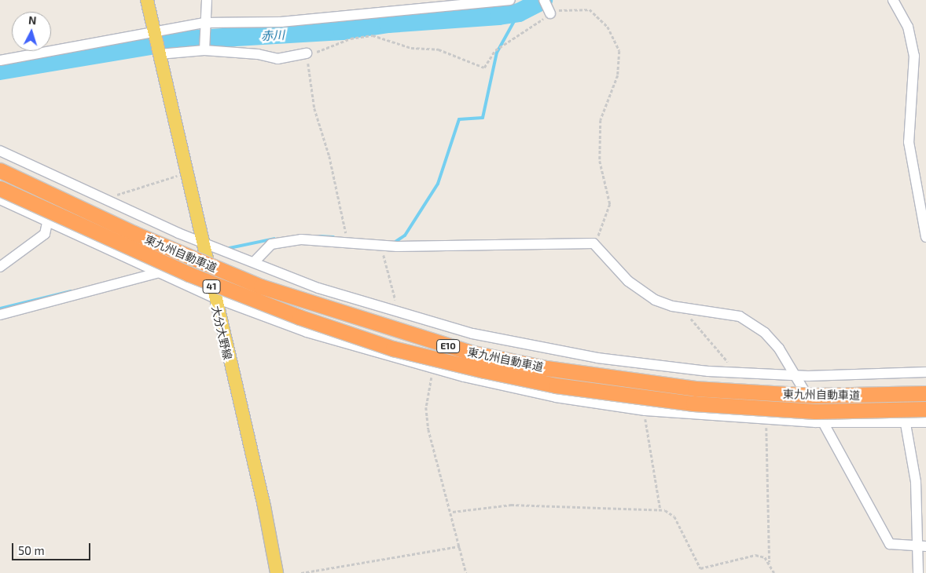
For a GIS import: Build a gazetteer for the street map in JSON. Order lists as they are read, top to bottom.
{
  "streets": {
    "highway": ["東九州自動車道", "E10"],
    "main road": ["41", "大分大野線"]
  },
  "water": ["赤川"],
  "scale_bar": "50 m",
  "north": "top"
}
